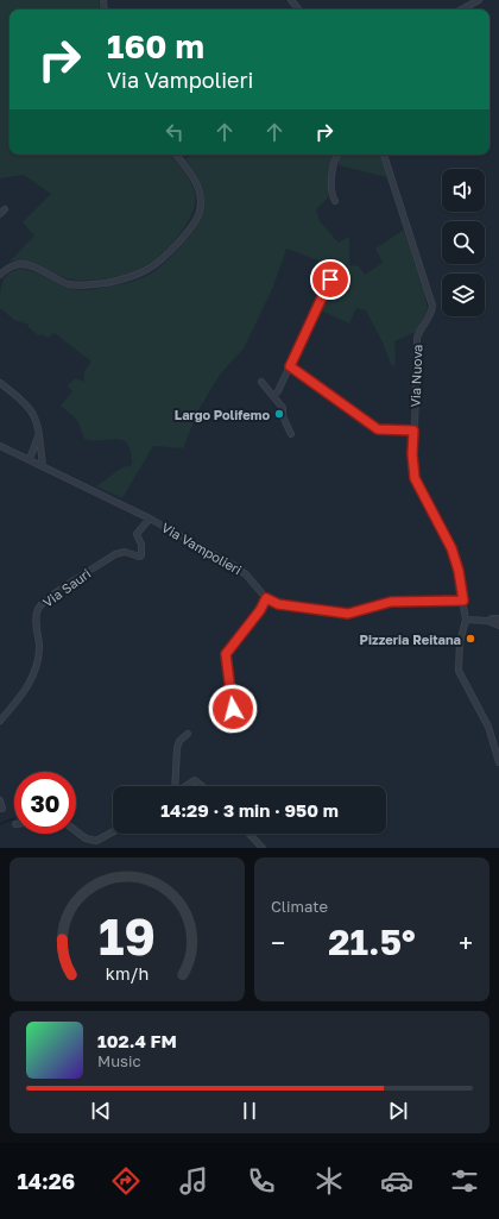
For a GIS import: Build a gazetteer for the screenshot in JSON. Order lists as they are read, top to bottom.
{
  "streets": {
    "street": ["Via Nuova", "Via Vampolieri", "Via Sauri"]
  },
  "crossings": [
    ["Via Nuova", "Via Vampolieri"],
    ["Via Vampolieri", "Via Sauri"]
  ],
  "places": ["Largo Polifemo", "Pizzeria Reitana"],
  "page": {
    "turn": ["160 m", "Via Vampolieri"],
    "limit": "30",
    "trip": "14:29 · 3 min · 950 m",
    "tile": "Climate",
    "heat": ["−", "21.5°", "+"],
    "song": ["102.4 FM", "Music"],
    "tabs": "14:26",
    "gauge": ["19", "km/h"]
  }
}
